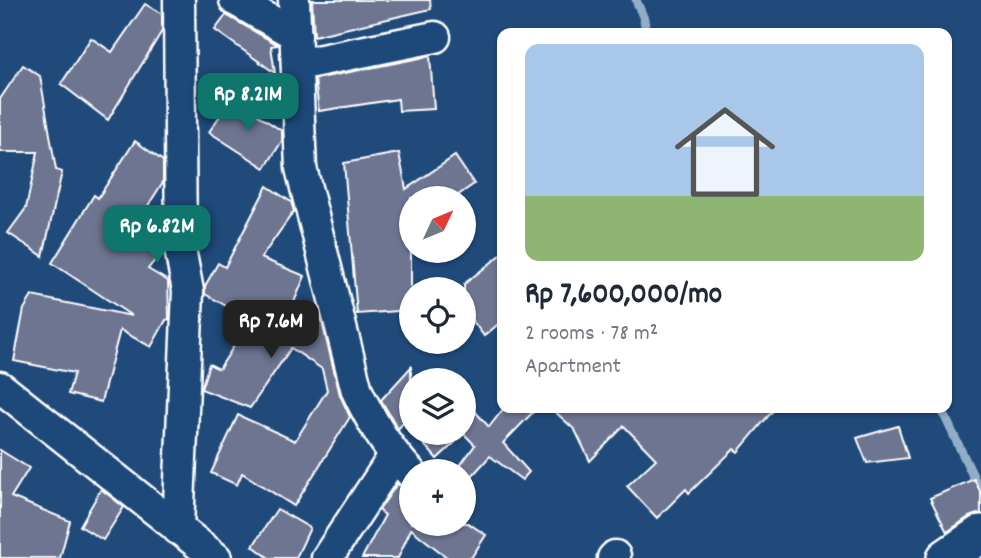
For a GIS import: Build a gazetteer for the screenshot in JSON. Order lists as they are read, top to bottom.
{
  "north": "top right",
  "page": {
    "list": [
      {
        "name": "Rp 7,600,000/mo",
        "note": "2 rooms · 78 m² · Apartment"
      }
    ],
    "price": ["Rp 8.21M", "Rp 6.82M", "Rp 7.6M"],
    "map_buttons": "+"
  }
}
